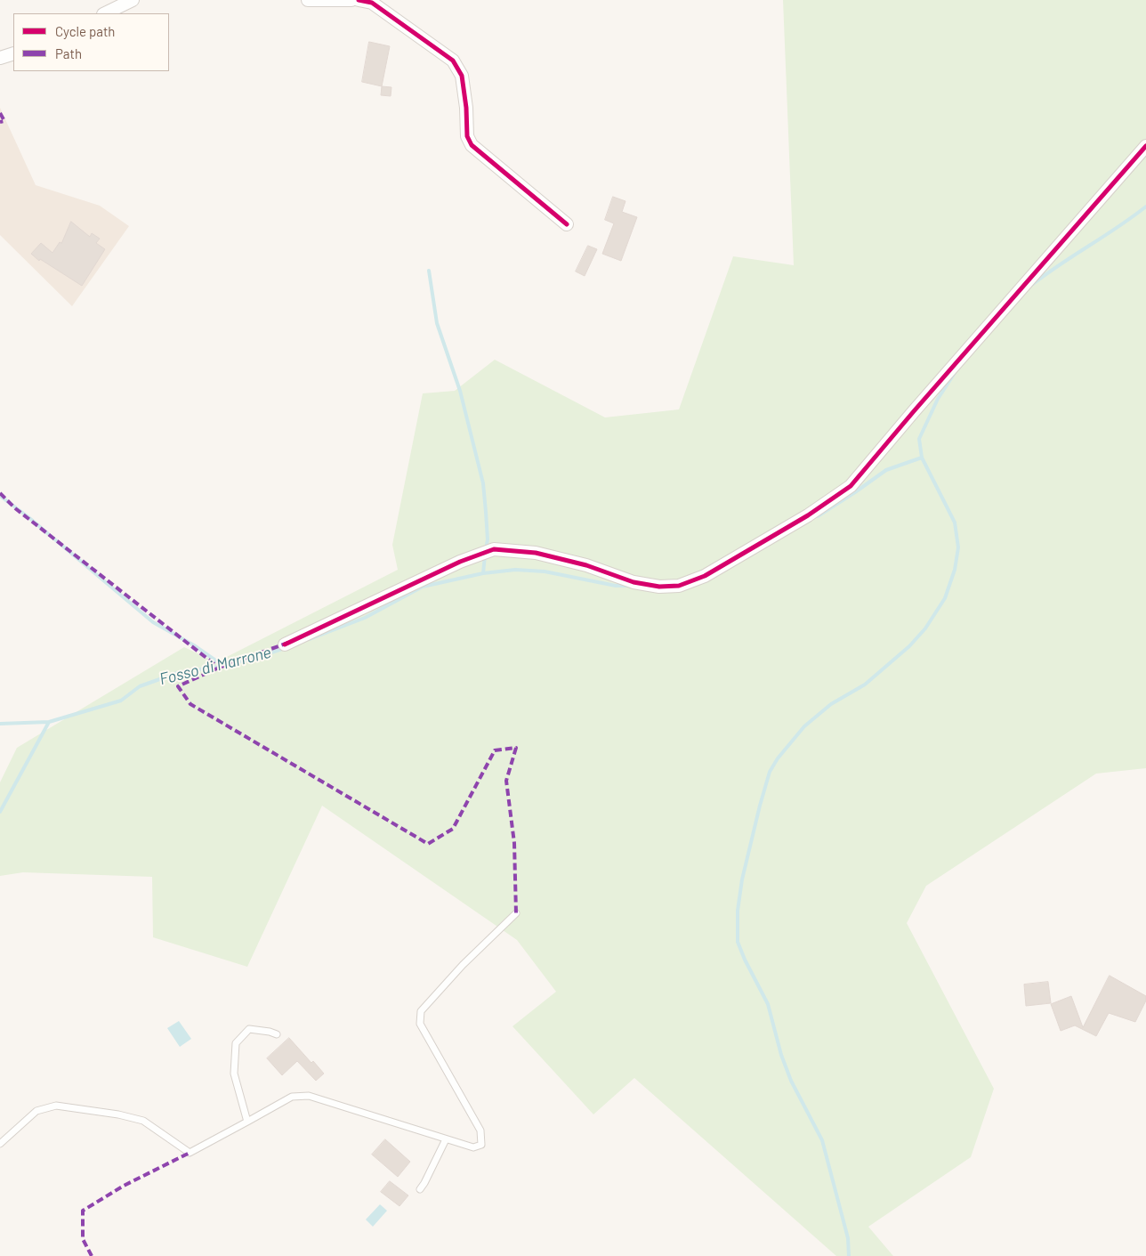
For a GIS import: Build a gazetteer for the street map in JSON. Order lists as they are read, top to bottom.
{
  "water": ["Fosso di Marrone"],
  "legend": ["Cycle path", "Path"]
}
